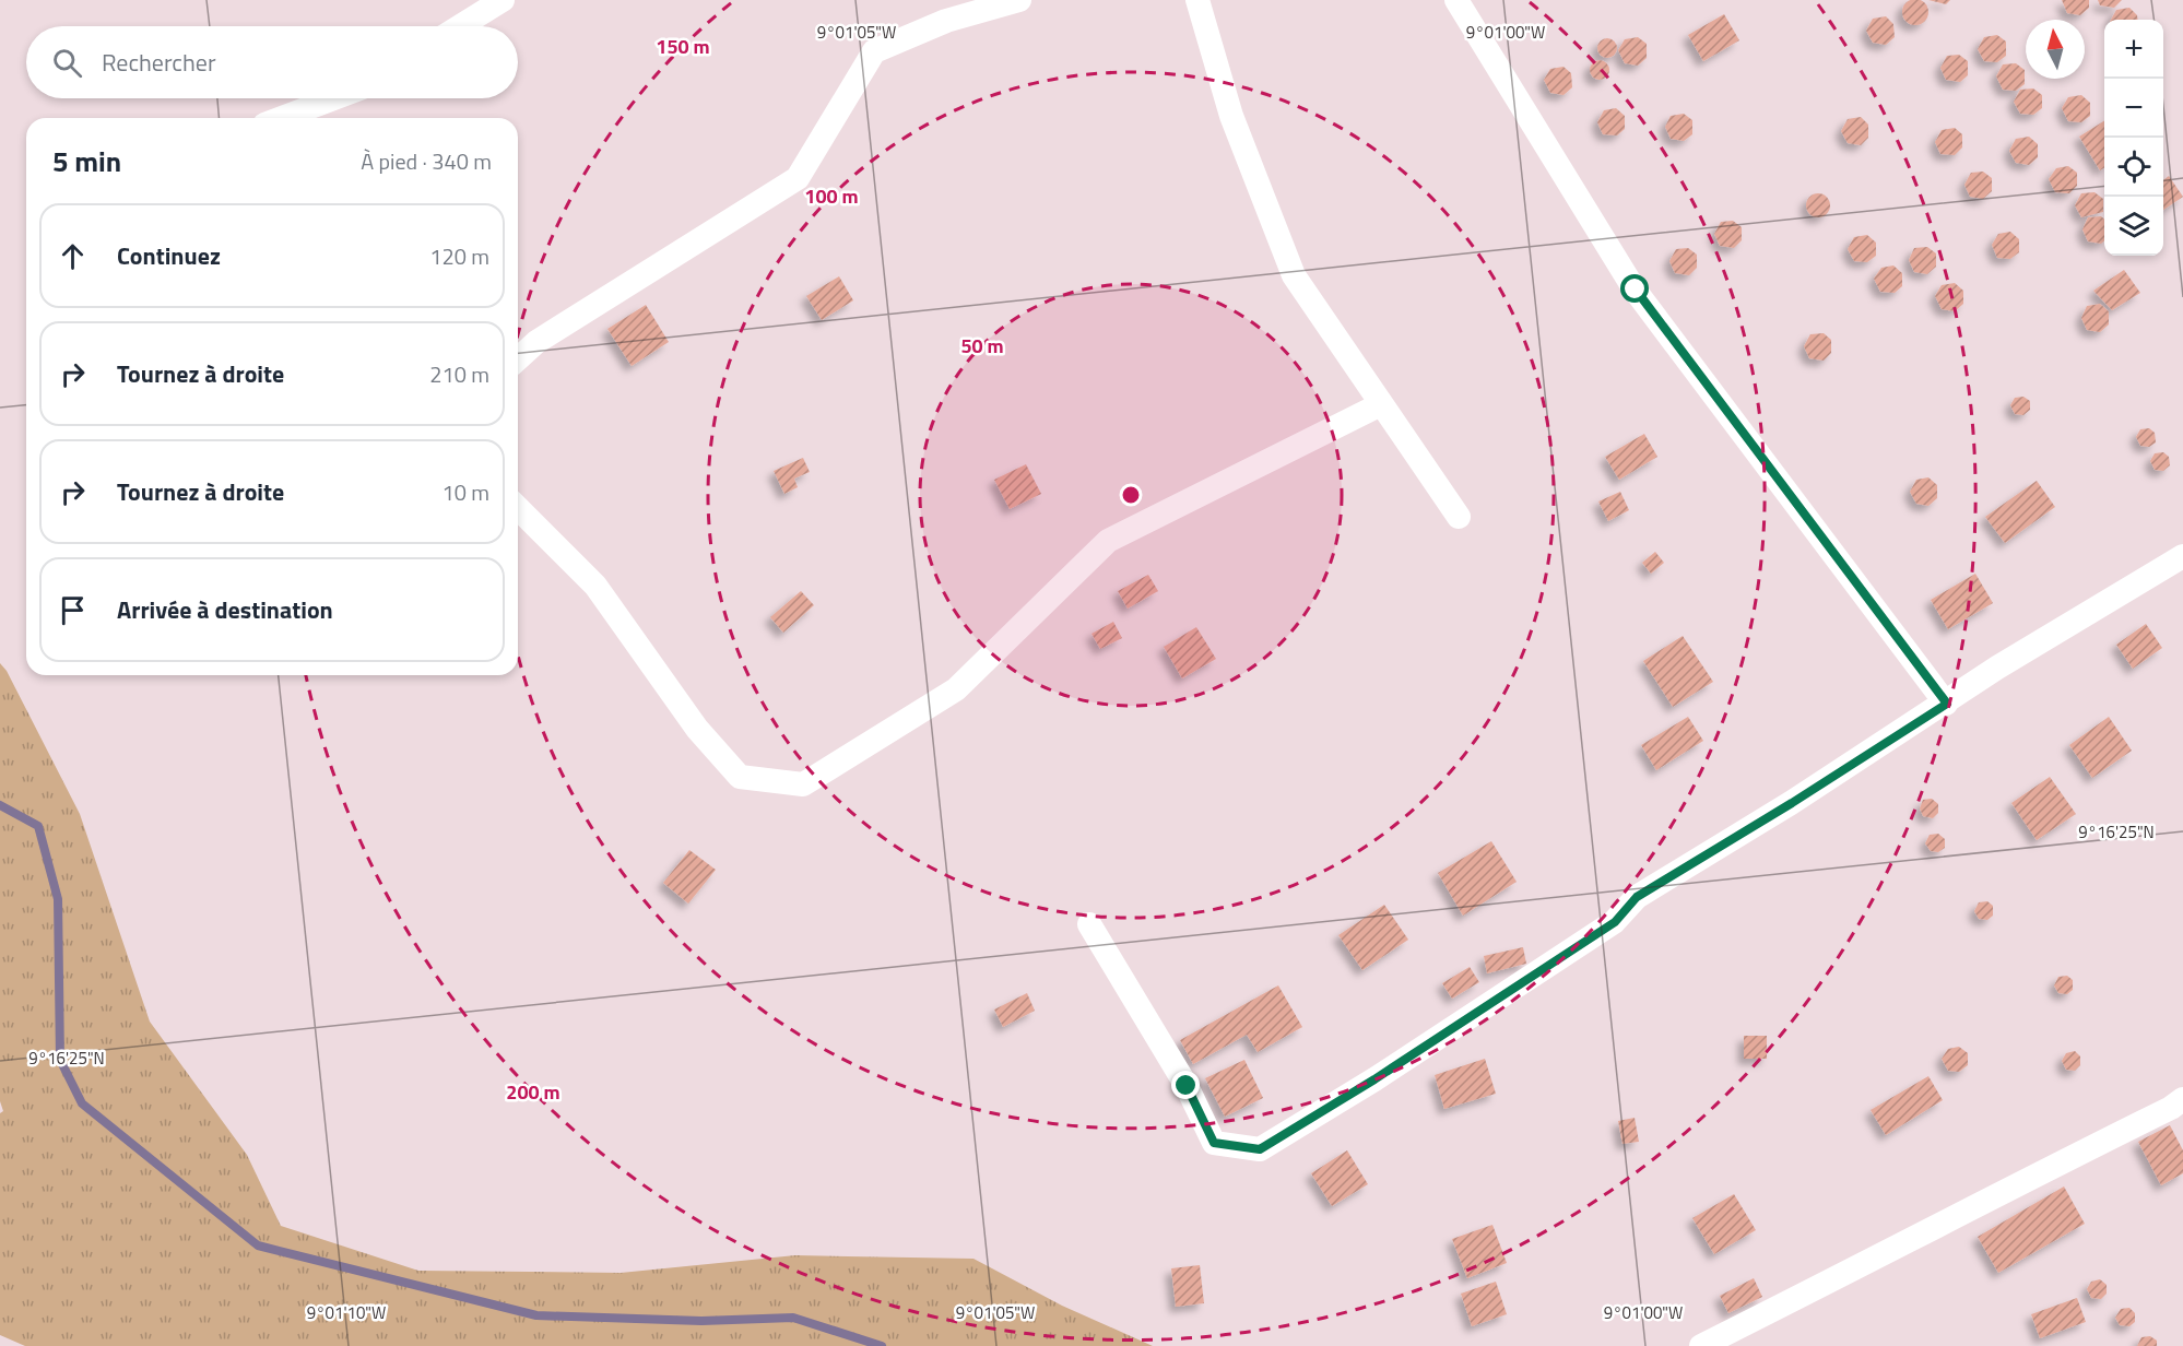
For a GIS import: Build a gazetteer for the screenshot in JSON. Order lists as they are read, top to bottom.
{
  "north": "top",
  "page": {
    "map_buttons": ["+", "−"],
    "search": "Rechercher",
    "heading": ["5 min", "À pied · 340 m"],
    "list": [
      ["Continuez", "120 m"],
      ["Tournez à droite", "210 m"],
      ["Tournez à droite", "10 m"],
      "Arrivée à destination"
    ]
  },
  "coordinates": [
    "9°01'05\"W",
    "9°01'00\"W",
    "9°16'25\"N",
    "9°01'10\"W"
  ],
  "rings": [
    "150 m",
    "100 m",
    "50 m",
    "200 m"
  ]
}
